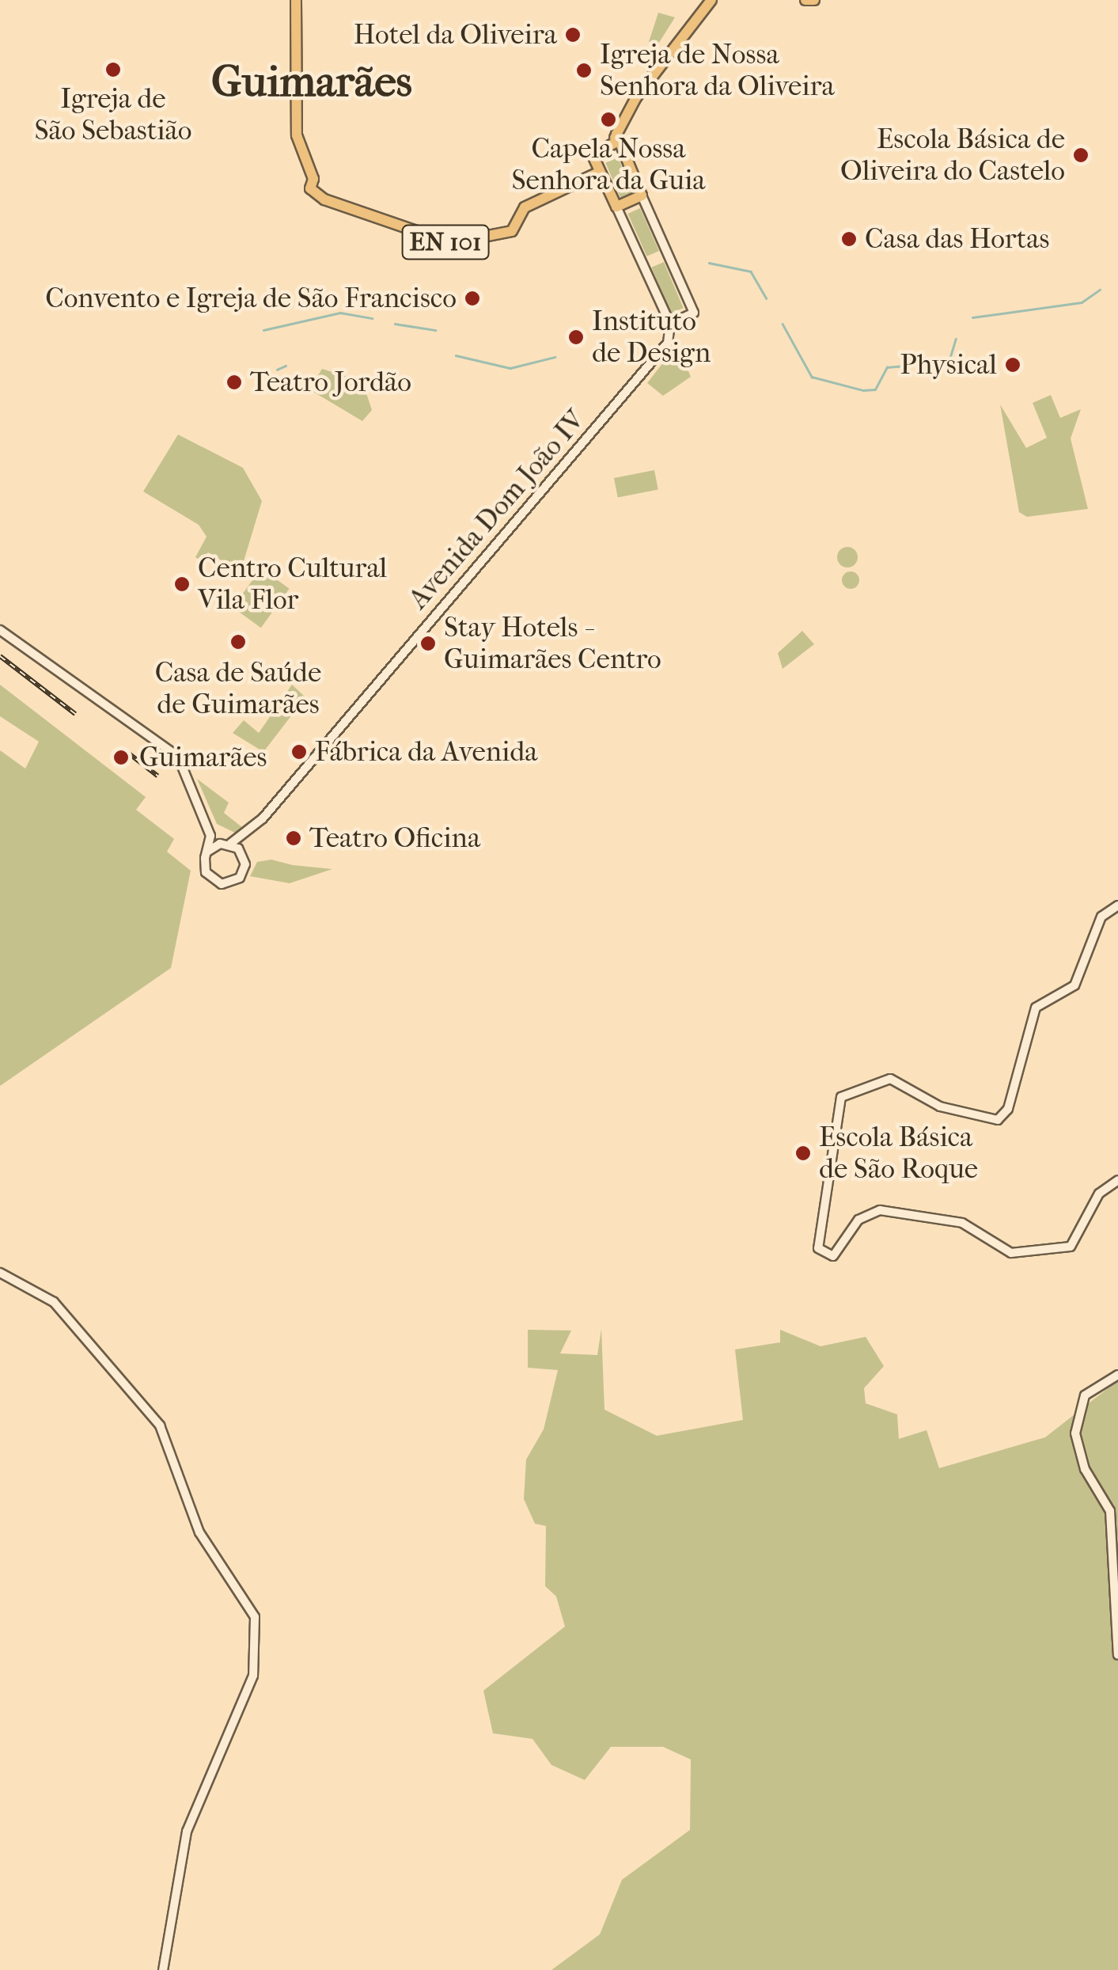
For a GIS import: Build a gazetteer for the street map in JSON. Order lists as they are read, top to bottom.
{
  "streets": {
    "main road": ["EN 101"],
    "street": ["Avenida Dom João IV"]
  },
  "districts": ["Guimarães"],
  "places": [
    "Hotel da Oliveira",
    "Igreja de São Sebastião",
    "Igreja de Nossa Senhora da Oliveira",
    "Capela Nossa Senhora da Guia",
    "Escola Básica de Oliveira do Castelo",
    "Casa das Hortas",
    "Convento e Igreja de São Francisco",
    "Instituto de Design",
    "Physical",
    "Teatro Jordão",
    "Centro Cultural Vila Flor",
    "Casa de Saúde de Guimarães",
    "Stay Hotels - Guimarães Centro",
    "Fábrica da Avenida",
    "Guimarães",
    "Teatro Oficina",
    "Escola Básica de São Roque"
  ]
}
